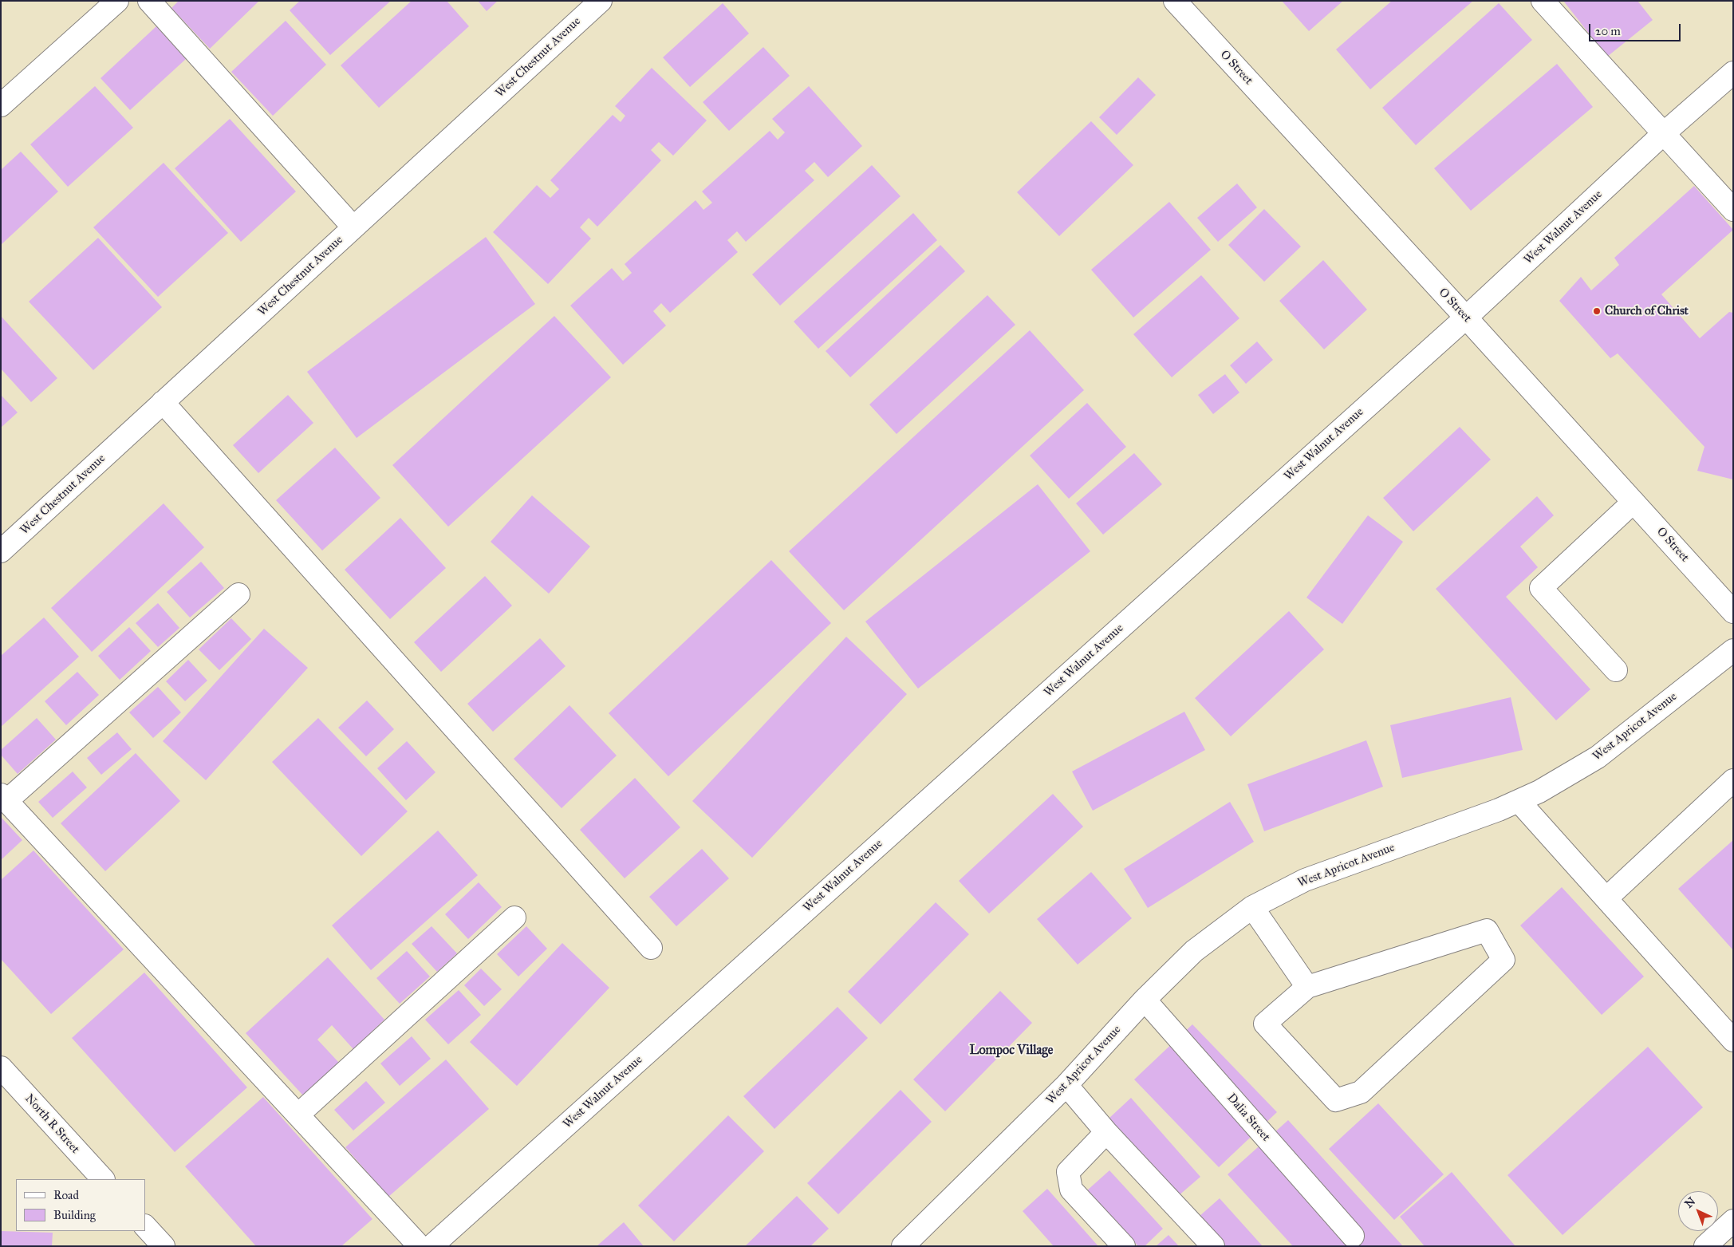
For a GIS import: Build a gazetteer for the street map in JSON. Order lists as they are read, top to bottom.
{
  "streets": {
    "street": [
      "West Chestnut Avenue",
      "O Street",
      "West Walnut Avenue",
      "West Apricot Avenue",
      "Dalia Street",
      "North R Street"
    ]
  },
  "crossings": [
    ["O Street", "West Walnut Avenue"],
    ["West Apricot Avenue", "Dalia Street"]
  ],
  "districts": ["Lompoc Village"],
  "places": ["Church of Christ"],
  "legend": ["Road", "Building"],
  "scale_bar": "20 m",
  "north": "top left"
}
